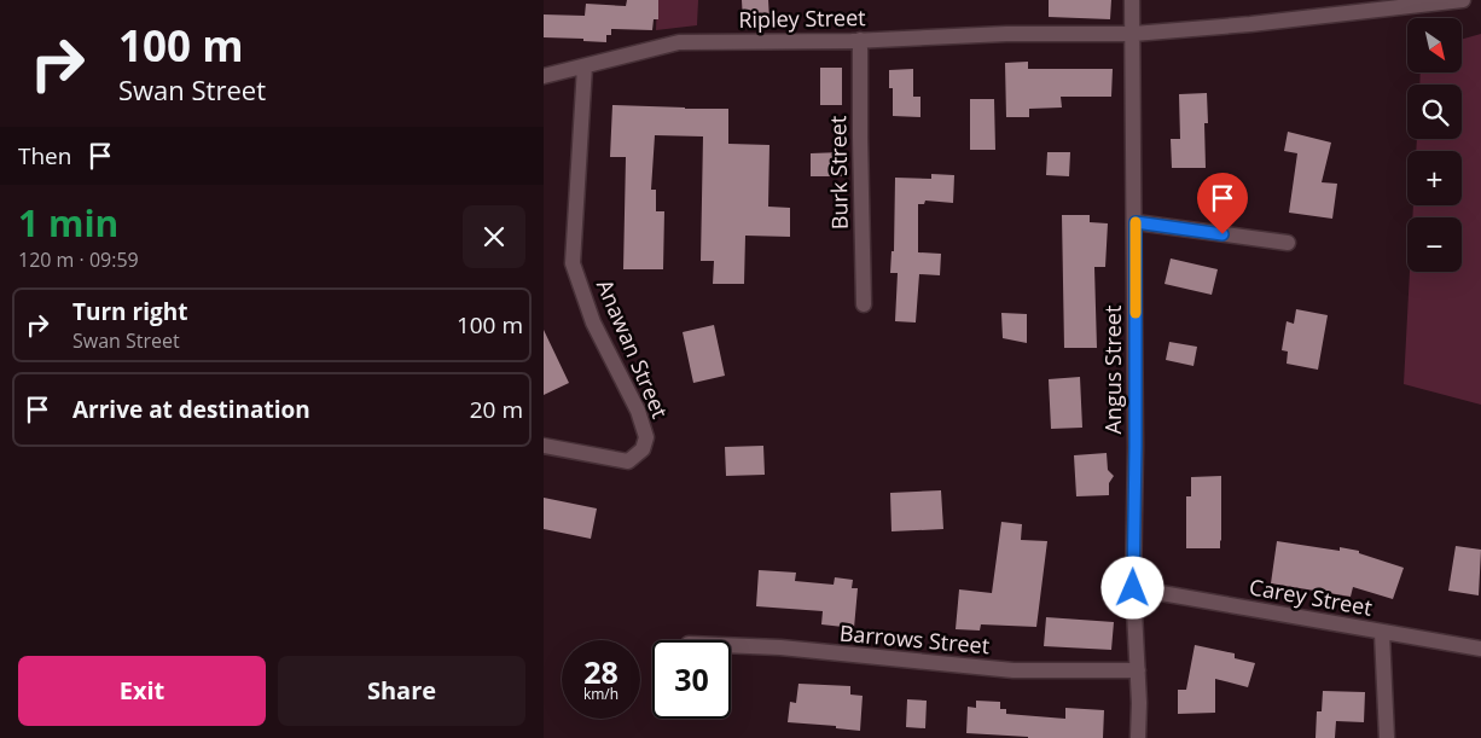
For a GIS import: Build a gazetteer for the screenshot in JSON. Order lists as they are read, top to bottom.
{
  "streets": {
    "street": [
      "Ripley Street",
      "Burk Street",
      "Anawan Street",
      "Angus Street",
      "Carey Street",
      "Barrows Street"
    ]
  },
  "crossings": [
    ["Ripley Street", "Burk Street"],
    ["Ripley Street", "Anawan Street"],
    ["Ripley Street", "Angus Street"],
    ["Angus Street", "Carey Street"],
    ["Angus Street", "Barrows Street"]
  ],
  "north": "bottom right",
  "page": {
    "turn": ["100 m", "Swan Street"],
    "map_buttons": ["+", "−"],
    "then": "Then",
    "heading": ["1 min", "120 m · 09:59"],
    "list": [
      {
        "name": "Turn right",
        "note": "Swan Street",
        "value": "100 m"
      },
      {
        "name": "Arrive at destination",
        "value": "20 m"
      }
    ],
    "speed": "28 km/h",
    "limit": "30",
    "buttons": ["Exit", "Share"]
  }
}
